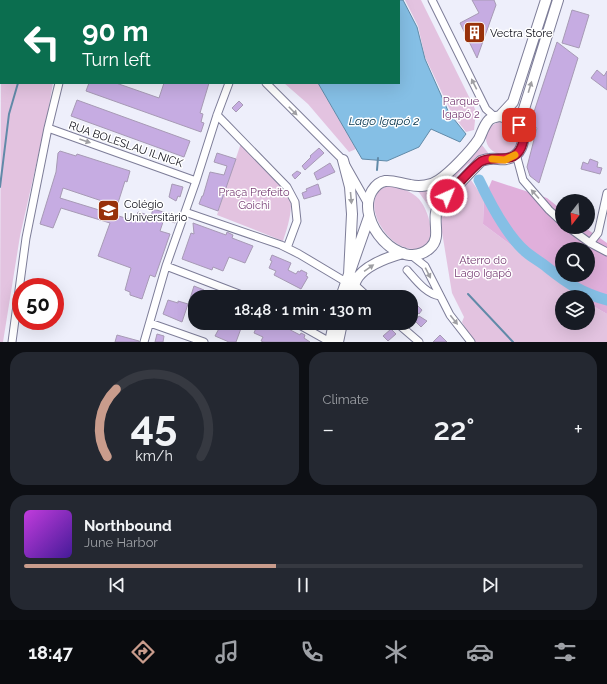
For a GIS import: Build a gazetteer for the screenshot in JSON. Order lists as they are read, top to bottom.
{
  "streets": {
    "street": ["RUA BOLESLAU ILNICK"]
  },
  "one_way": ["RUA BOLESLAU ILNICK"],
  "water": ["Lago Igapó 2"],
  "parks": ["Parque Igapó 2", "Praça Prefeito Goichi", "Aterro do Lago Igapó"],
  "places": {
    "building": ["Vectra Store"],
    "school or university": ["Colégio Universitário"]
  },
  "north": "bottom",
  "page": {
    "turn": ["90 m", "Turn left"],
    "limit": "50",
    "trip": "18:48 · 1 min · 130 m",
    "tile": "Climate",
    "heat": ["−", "22°", "+"],
    "song": ["Northbound", "June Harbor"],
    "tabs": "18:47",
    "gauge": ["45", "km/h"]
  }
}
